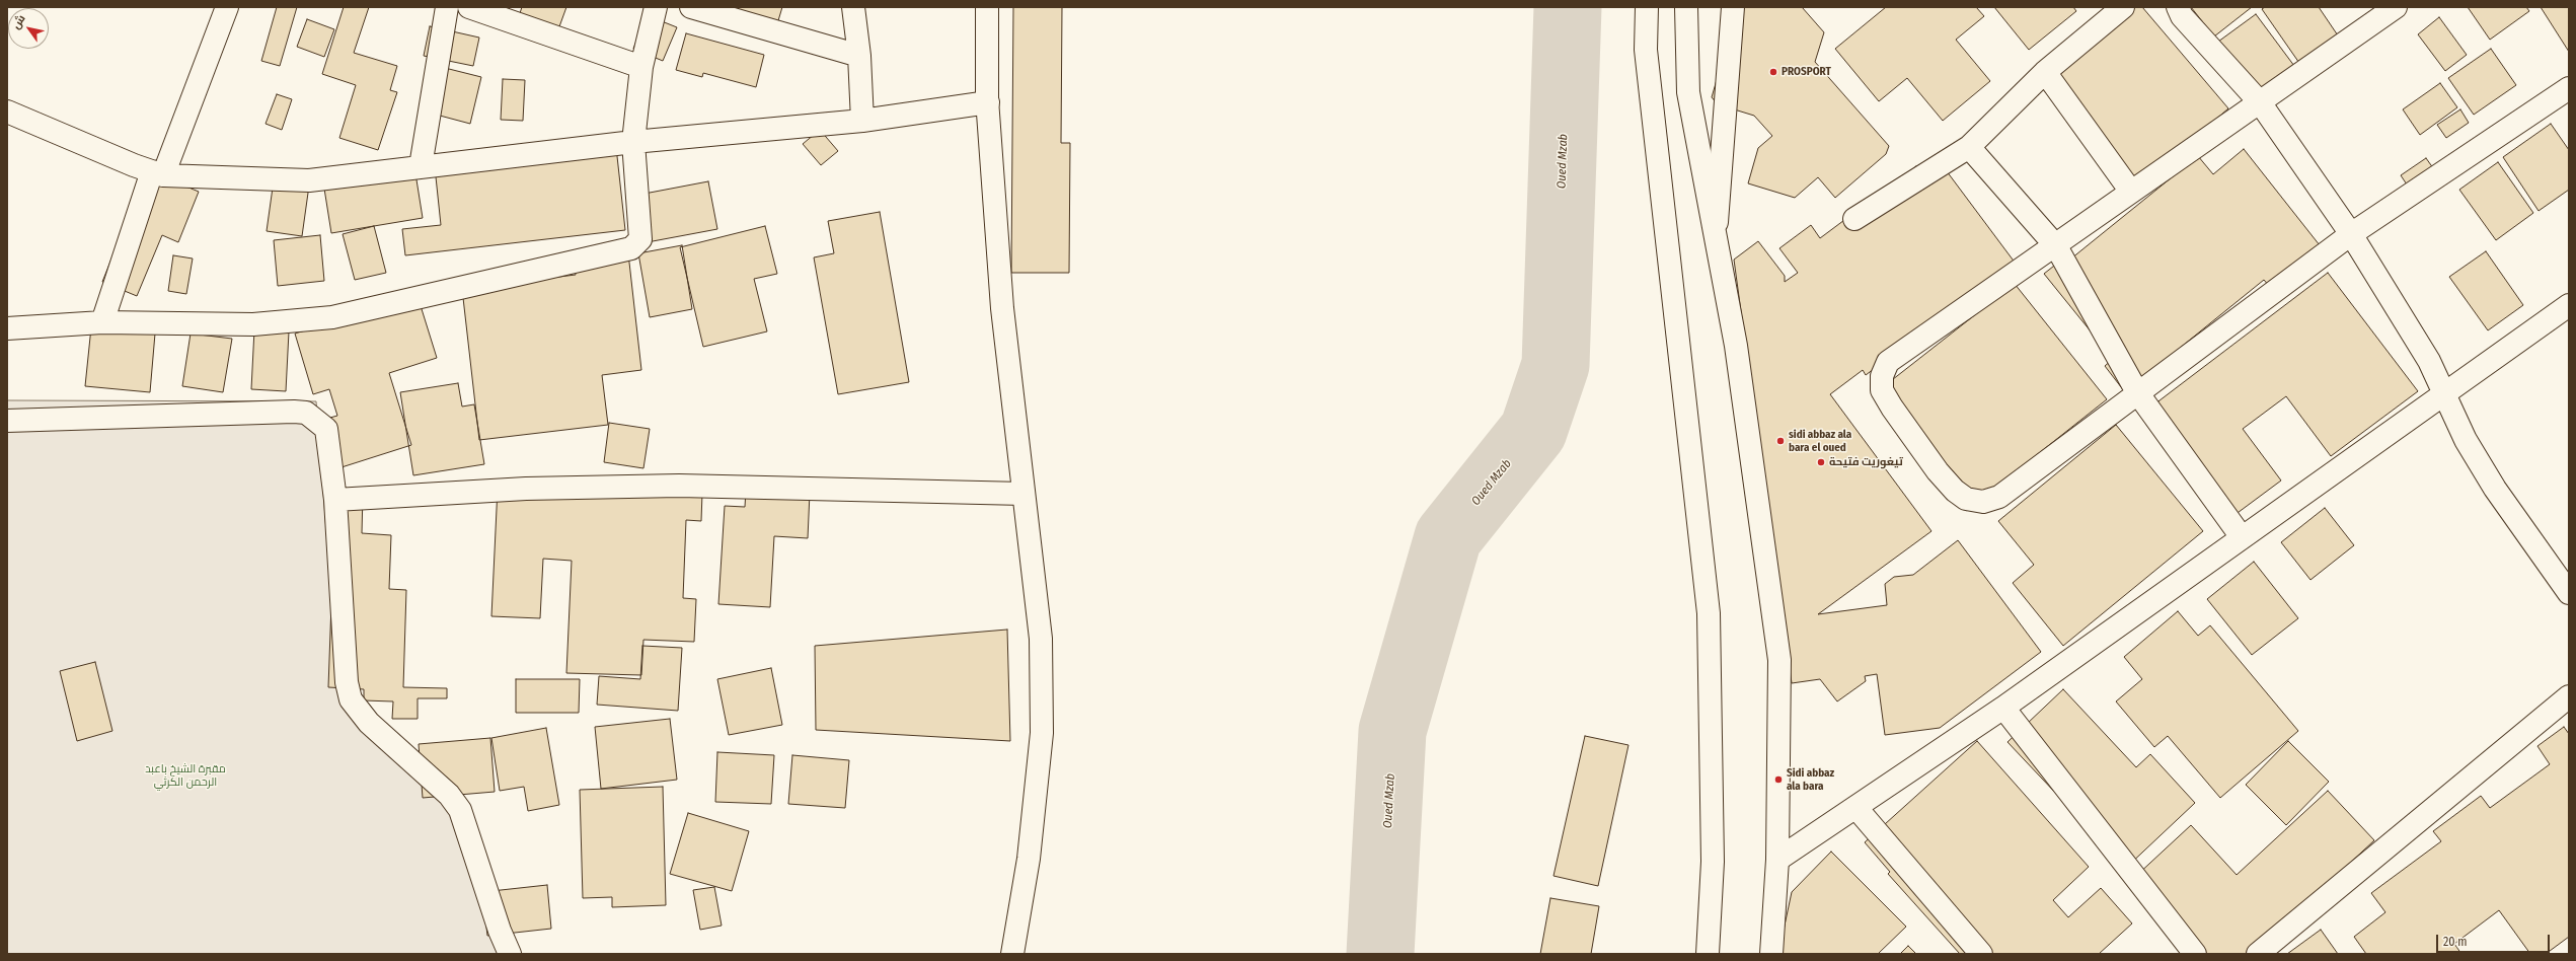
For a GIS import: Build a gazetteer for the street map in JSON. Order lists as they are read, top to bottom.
{
  "water": ["Oued Mzab"],
  "parks": ["مقبرة الشيخ باعبد الرحمن الكرثي"],
  "places": [
    "PROSPORT",
    "sidi abbaz ala bara el oued",
    "تيغوريت فتيحة",
    "Sidi abbaz ala bara"
  ],
  "scale_bar": "20 m",
  "north": "top left"
}
